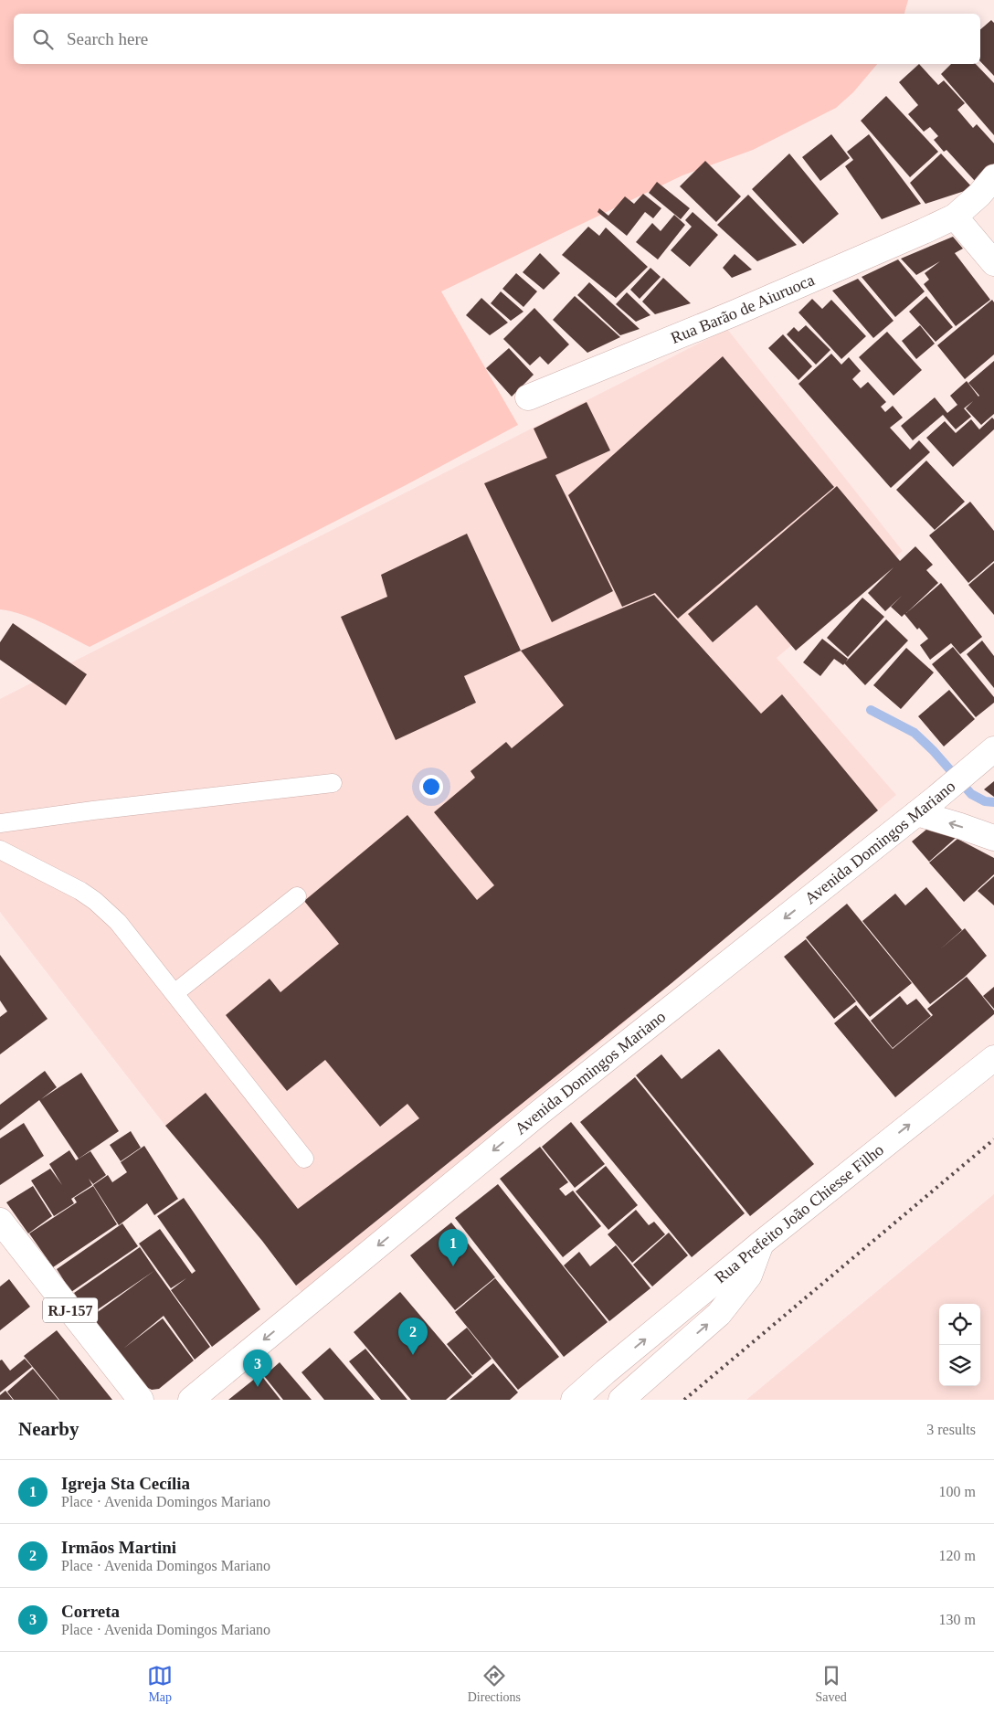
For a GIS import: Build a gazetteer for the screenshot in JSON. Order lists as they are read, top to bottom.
{
  "streets": {
    "main road": [
      "Rua Barão de Aiuruoca",
      "Avenida Domingos Mariano",
      "Rua Prefeito João Chiesse Filho",
      "RJ-157"
    ]
  },
  "one_way": ["Avenida Domingos Mariano"],
  "page": {
    "search": "Search here",
    "pins": ["1", "2", "3"],
    "heading": ["Nearby", "3 results"],
    "list": [
      {
        "mark": "1",
        "name": "Igreja Sta Cecília",
        "note": "Place · Avenida Domingos Mariano",
        "value": "100 m"
      },
      {
        "mark": "2",
        "name": "Irmãos Martini",
        "note": "Place · Avenida Domingos Mariano",
        "value": "120 m"
      },
      {
        "mark": "3",
        "name": "Correta",
        "note": "Place · Avenida Domingos Mariano",
        "value": "130 m"
      }
    ],
    "nav": ["Map", "Directions", "Saved"]
  }
}
